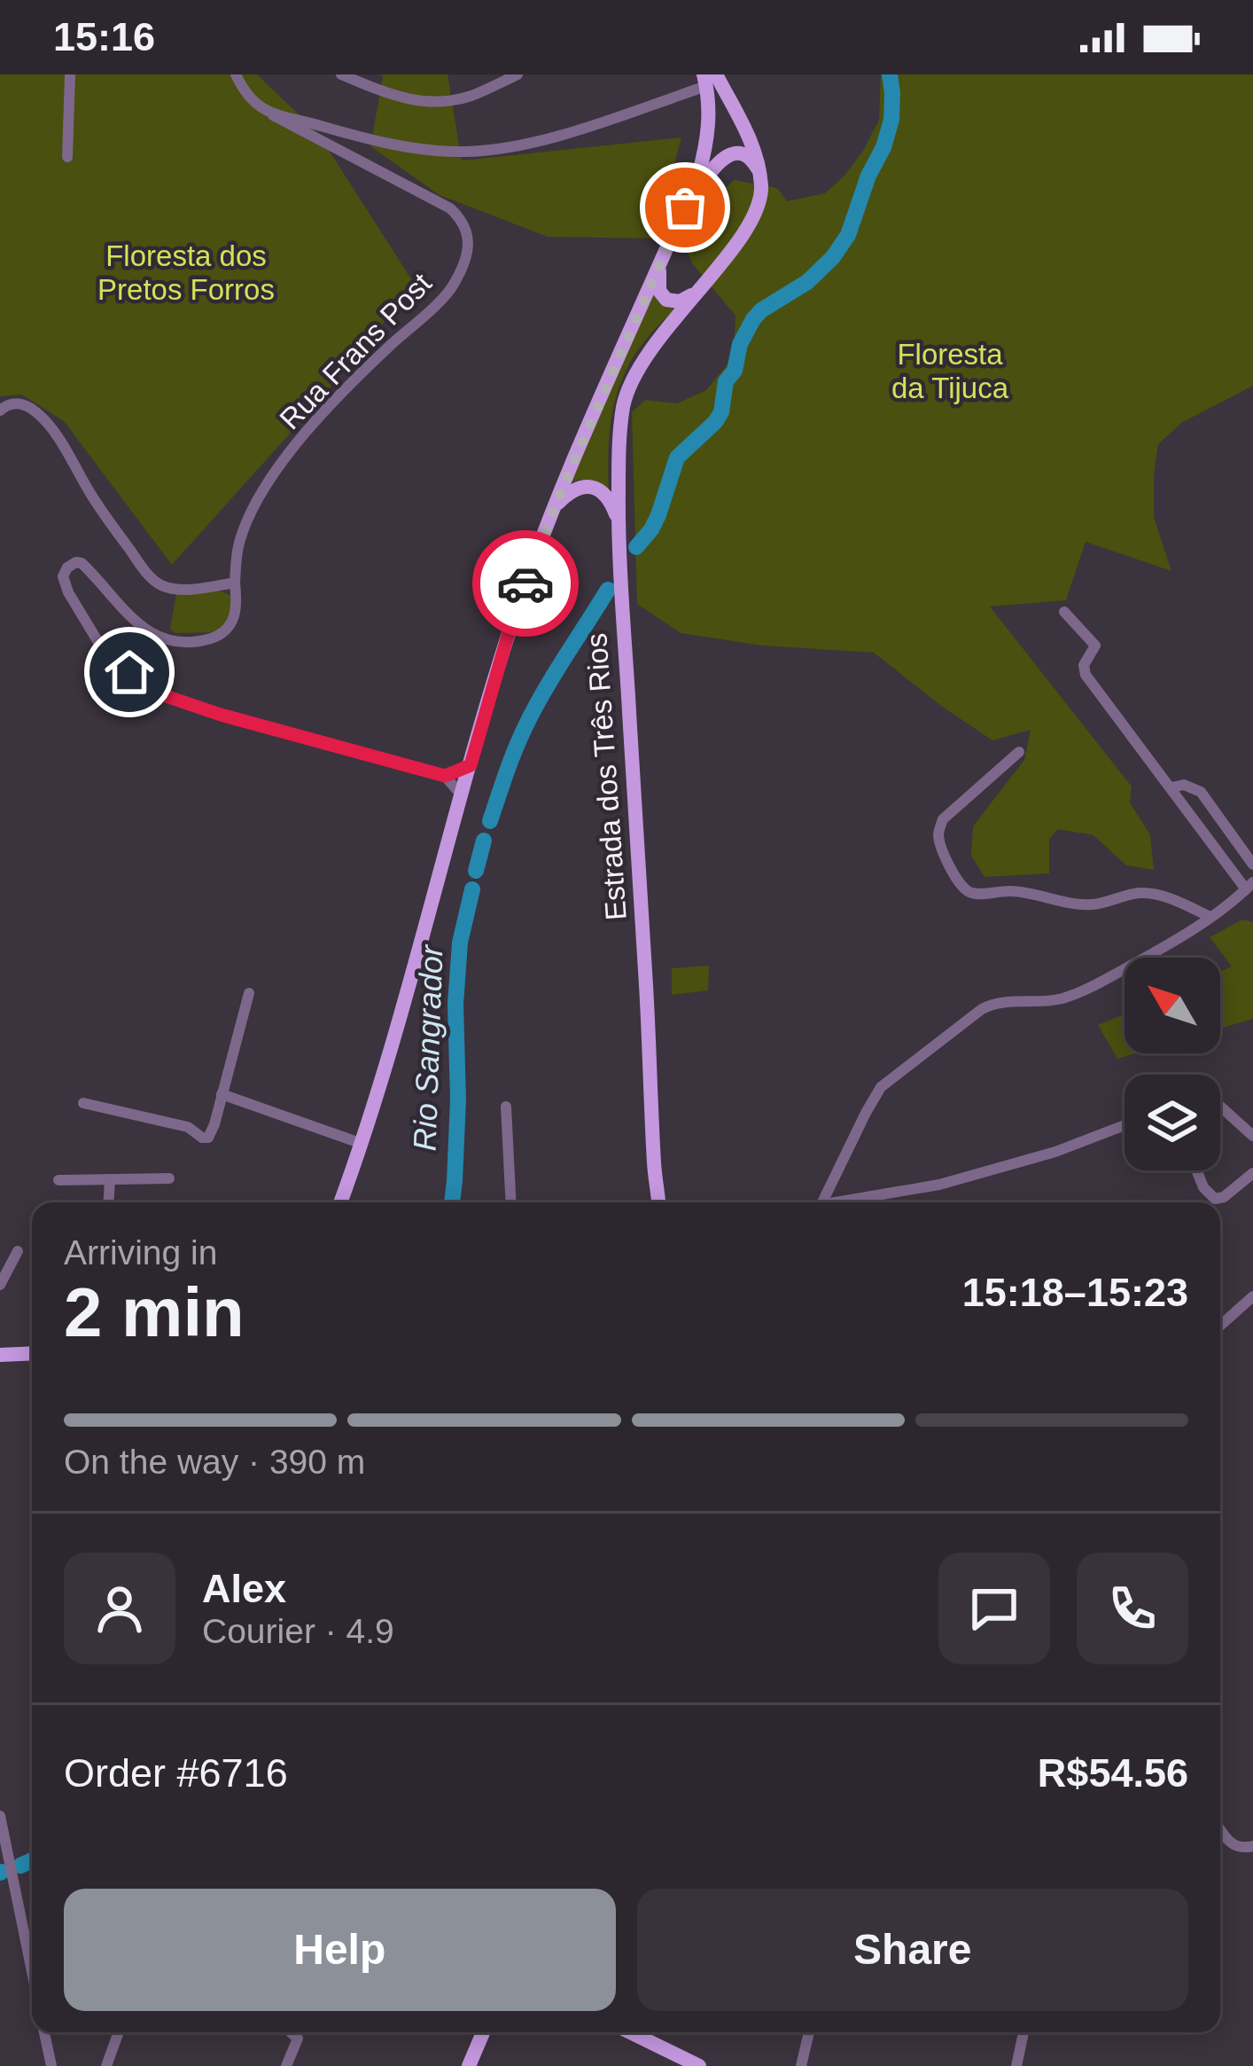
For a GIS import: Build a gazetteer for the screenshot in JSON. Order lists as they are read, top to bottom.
{
  "streets": {
    "main road": ["Estrada dos Três Rios"],
    "street": ["Rua Frans Post"]
  },
  "water": ["Rio Sangrador"],
  "parks": ["Floresta dos Pretos Forros", "Floresta da Tijuca"],
  "north": "top left",
  "page": {
    "status": "15:16",
    "heading": ["2 min", "Arriving in", "15:18–15:23"],
    "panel": [
      "Alex",
      "Courier · 4.9",
      "Order #6716",
      "R$54.56"
    ],
    "bar": "On the way · 390 m",
    "buttons": ["Help", "Share"]
  }
}
